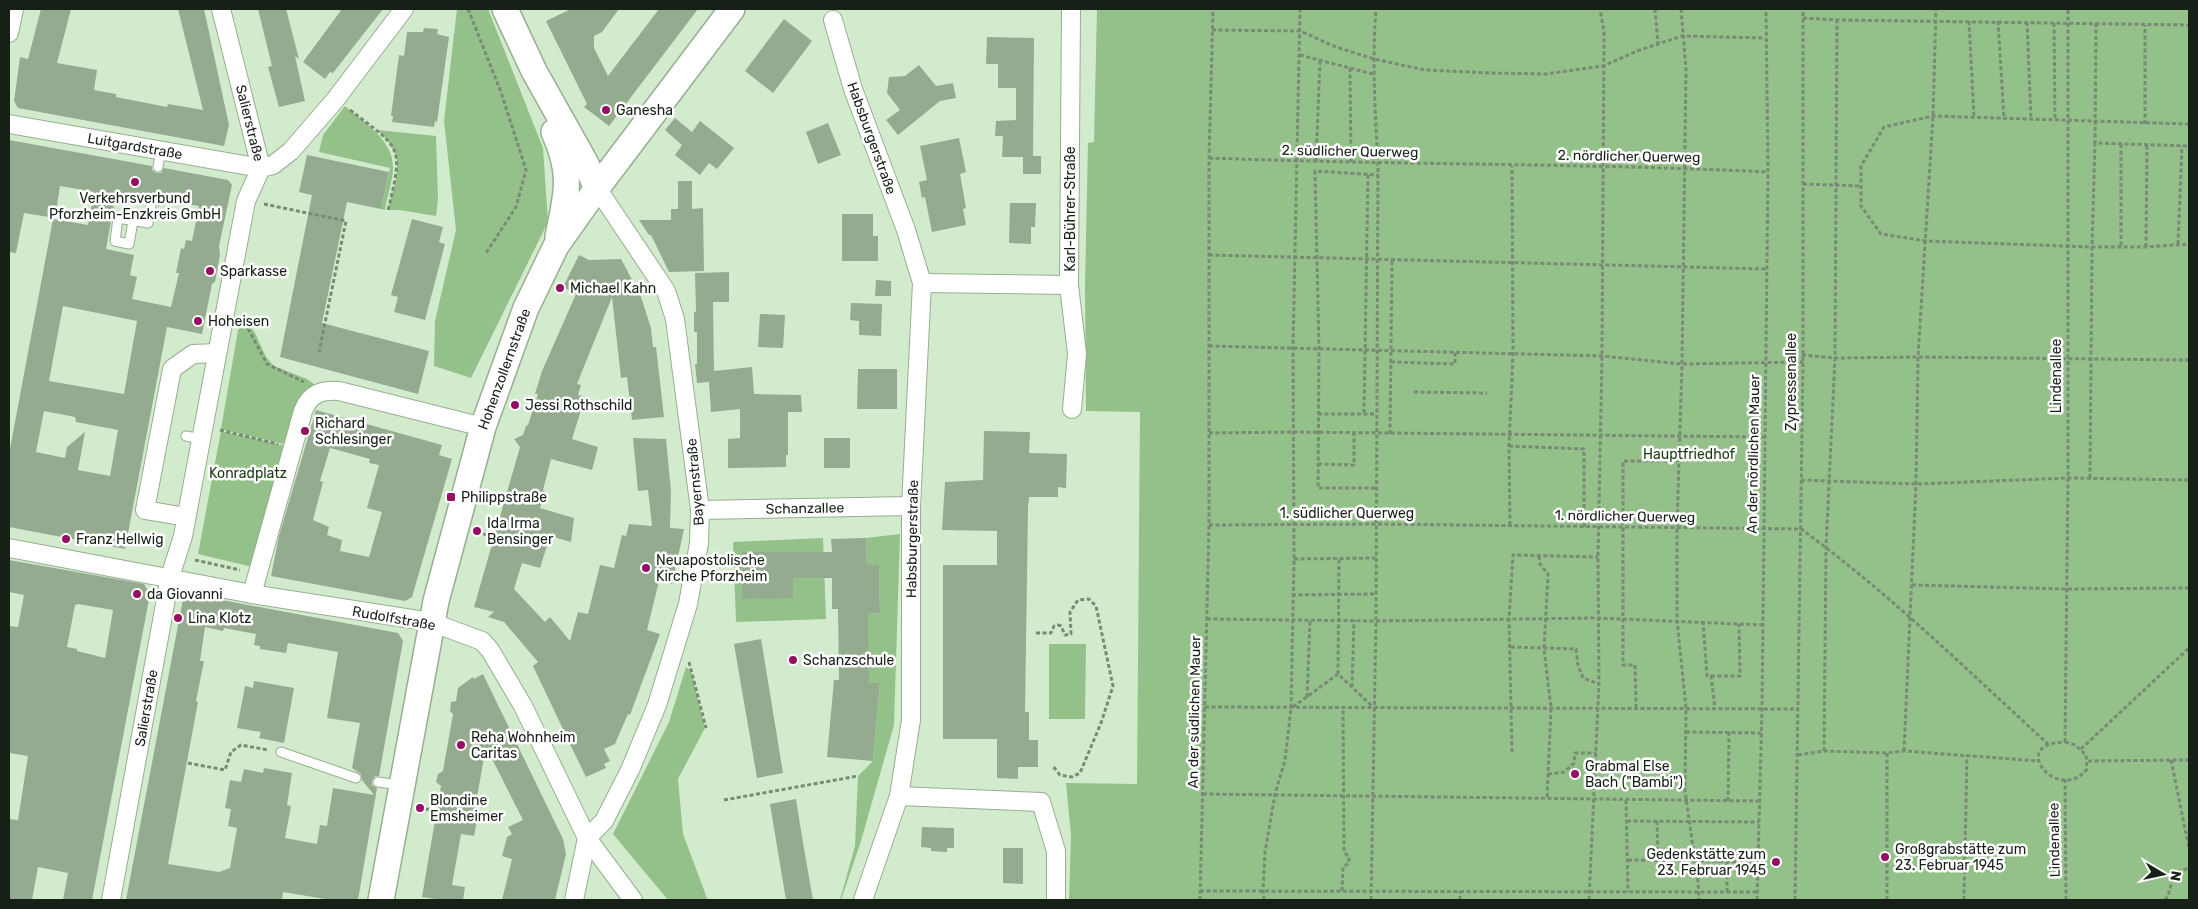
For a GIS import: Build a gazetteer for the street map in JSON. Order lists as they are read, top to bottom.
{
  "streets": {
    "main road": ["Hohenzollernstraße", "Bayernstraße"],
    "street": [
      "Salierstraße",
      "Habsburgerstraße",
      "Luitgardstraße",
      "Karl-Bührer-Straße",
      "Schanzallee",
      "Rudolfstraße"
    ],
    "path": [
      "2. südlicher Querweg",
      "2. nördlicher Querweg",
      "Lindenallee",
      "Zypressenallee",
      "An der nördlichen Mauer",
      "1. südlicher Querweg",
      "1. nördlicher Querweg",
      "An der südlichen Mauer"
    ]
  },
  "crossings": [
    ["Salierstraße", "Luitgardstraße"],
    ["Salierstraße", "Rudolfstraße"],
    ["Habsburgerstraße", "Schanzallee"],
    ["2. südlicher Querweg", "2. nördlicher Querweg"],
    ["2. südlicher Querweg", "An der südlichen Mauer"],
    ["2. nördlicher Querweg", "An der nördlichen Mauer"],
    ["Hohenzollernstraße", "Bayernstraße"],
    ["Hohenzollernstraße", "Rudolfstraße"],
    ["Zypressenallee", "1. nördlicher Querweg"],
    ["An der nördlichen Mauer", "1. nördlicher Querweg"],
    ["Bayernstraße", "Schanzallee"],
    ["Bayernstraße", "Rudolfstraße"],
    ["1. südlicher Querweg", "1. nördlicher Querweg"],
    ["1. südlicher Querweg", "An der südlichen Mauer"]
  ],
  "parks": ["Hauptfriedhof", "Konradplatz"],
  "places": {
    "other": [
      "Ganesha",
      "Verkehrsverbund Pforzheim-Enzkreis GmbH",
      "Sparkasse",
      "Michael Kahn",
      "Hoheisen",
      "Jessi Rothschild",
      "Richard Schlesinger",
      "Ida Irma Bensinger",
      "Franz Hellwig",
      "Neuapostolische Kirche Pforzheim",
      "da Giovanni",
      "Lina Klotz",
      "Schanzschule",
      "Reha Wohnheim Caritas",
      "Grabmal Else Bach (\"Bambi\")",
      "Blondine Emsheimer",
      "Großgrabstätte zum 23. Februar 1945",
      "Gedenkstätte zum 23. Februar 1945"
    ],
    "transit": ["Philippstraße"]
  },
  "north": "right"
}
